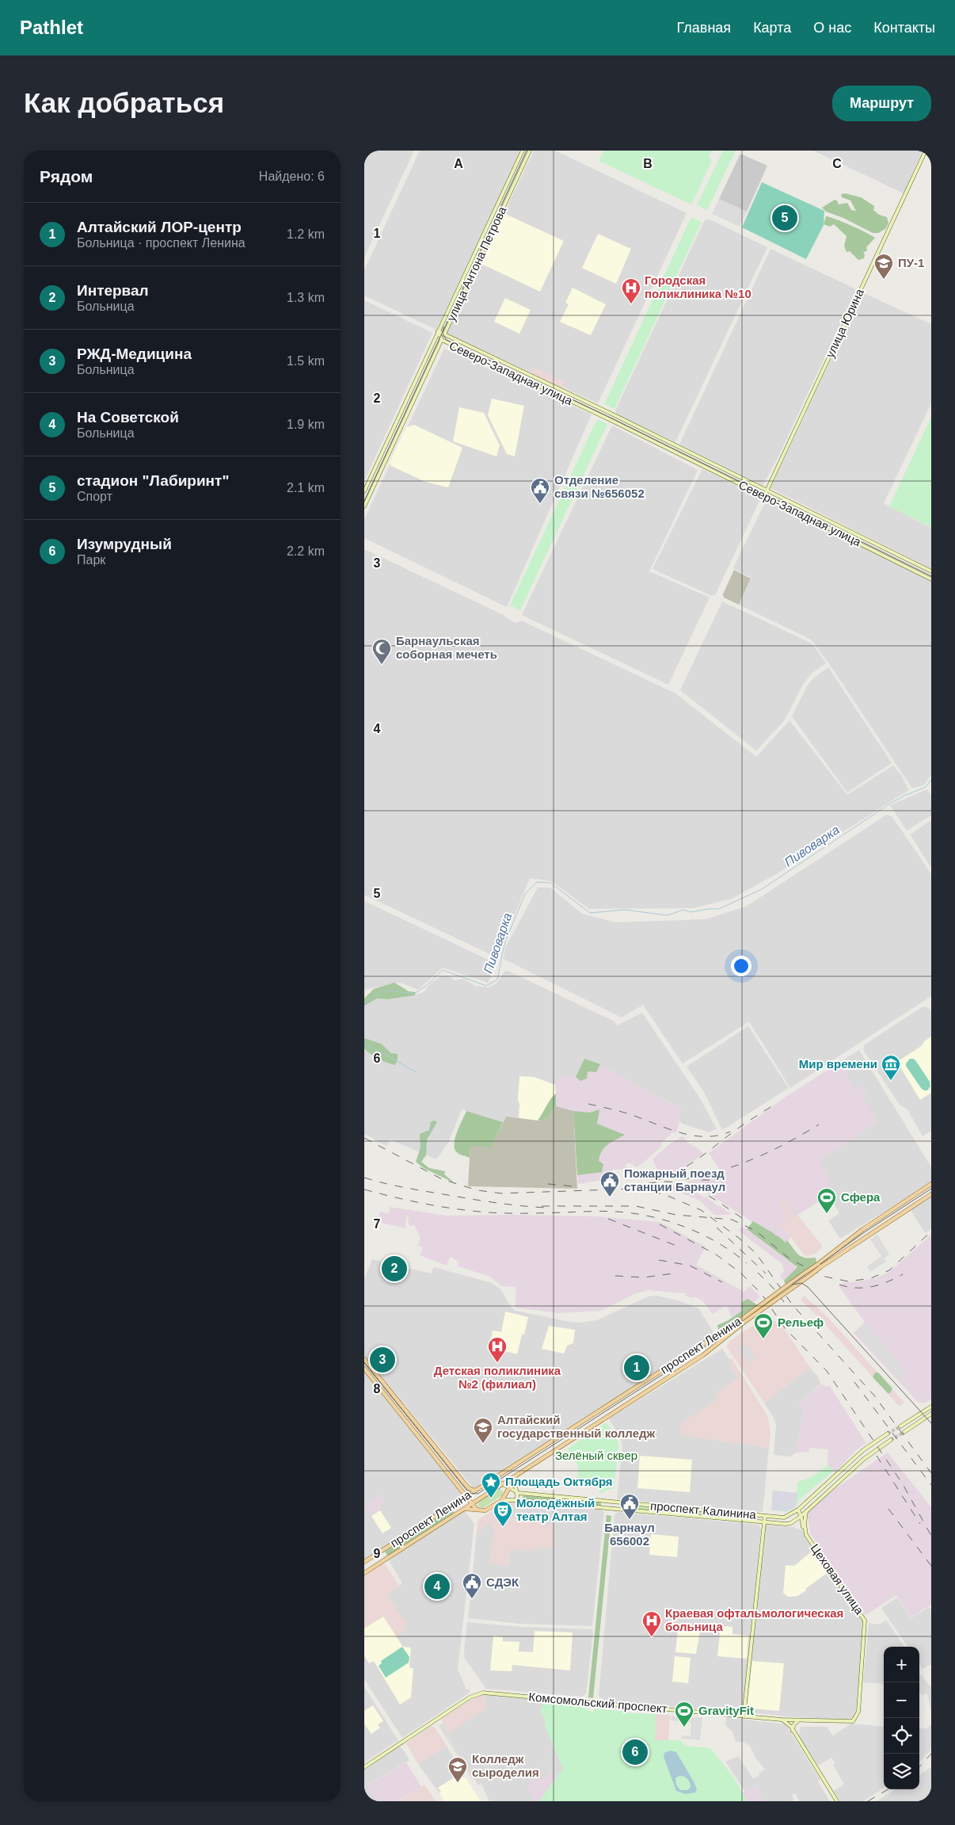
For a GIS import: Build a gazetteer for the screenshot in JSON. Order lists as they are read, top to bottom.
{
  "streets": {
    "main road": [
      "улица Антона Петрова",
      "улица Юрина",
      "Северо-Западная улица",
      "проспект Ленина",
      "проспект Калинина",
      "Цеховая улица",
      "Комсомольский проспект"
    ]
  },
  "crossings": [
    ["улица Антона Петрова", "Северо-Западная улица"],
    ["улица Юрина", "Северо-Западная улица"],
    ["проспект Ленина", "проспект Калинина"],
    ["проспект Калинина", "Цеховая улица"],
    ["Цеховая улица", "Комсомольский проспект"]
  ],
  "water": ["Пивоварка"],
  "parks": ["Зелёный сквер"],
  "places": {
    "school or university": ["ПУ-1", "Алтайский государственный колледж", "Колледж сыроделия"],
    "hospital": ["Городская поликлиника №10", "Детская поликлиника №2 (филиал)", "Краевая офтальмологическая больница"],
    "public building": [
      "Отделение связи №656052",
      "Пожарный поезд станции Барнаул",
      "Барнаул 656002",
      "СДЭК"
    ],
    "mosque": ["Барнаульская соборная мечеть"],
    "museum": ["Мир времени"],
    "sports": ["Сфера", "Рельеф", "GravityFit"],
    "place": ["Площадь Октября"],
    "theatre": ["Молодёжный театр Алтая"]
  },
  "page": {
    "header": "Pathlet",
    "nav": [
      "Главная",
      "Карта",
      "О нас",
      "Контакты"
    ],
    "buttons": "Маршрут",
    "title": "Как добраться",
    "heading": ["Рядом", "Найдено: 6"],
    "list": [
      {
        "mark": "1",
        "name": "Алтайский ЛОР-центр",
        "note": "Больница · проспект Ленина",
        "value": "1.2 km"
      },
      {
        "mark": "2",
        "name": "Интервал",
        "note": "Больница",
        "value": "1.3 km"
      },
      {
        "mark": "3",
        "name": "РЖД-Медицина",
        "note": "Больница",
        "value": "1.5 km"
      },
      {
        "mark": "4",
        "name": "На Советской",
        "note": "Больница",
        "value": "1.9 km"
      },
      {
        "mark": "5",
        "name": "стадион \"Лабиринт\"",
        "note": "Спорт",
        "value": "2.1 km"
      },
      {
        "mark": "6",
        "name": "Изумрудный",
        "note": "Парк",
        "value": "2.2 km"
      }
    ],
    "pins": [
      "5",
      "2",
      "3",
      "1",
      "4",
      "6"
    ],
    "map_buttons": ["+", "−"]
  },
  "grid": {
    "columns": ["A", "B", "C"],
    "rows": [
      "1",
      "2",
      "3",
      "4",
      "5",
      "6",
      "7",
      "8",
      "9"
    ]
  }
}
